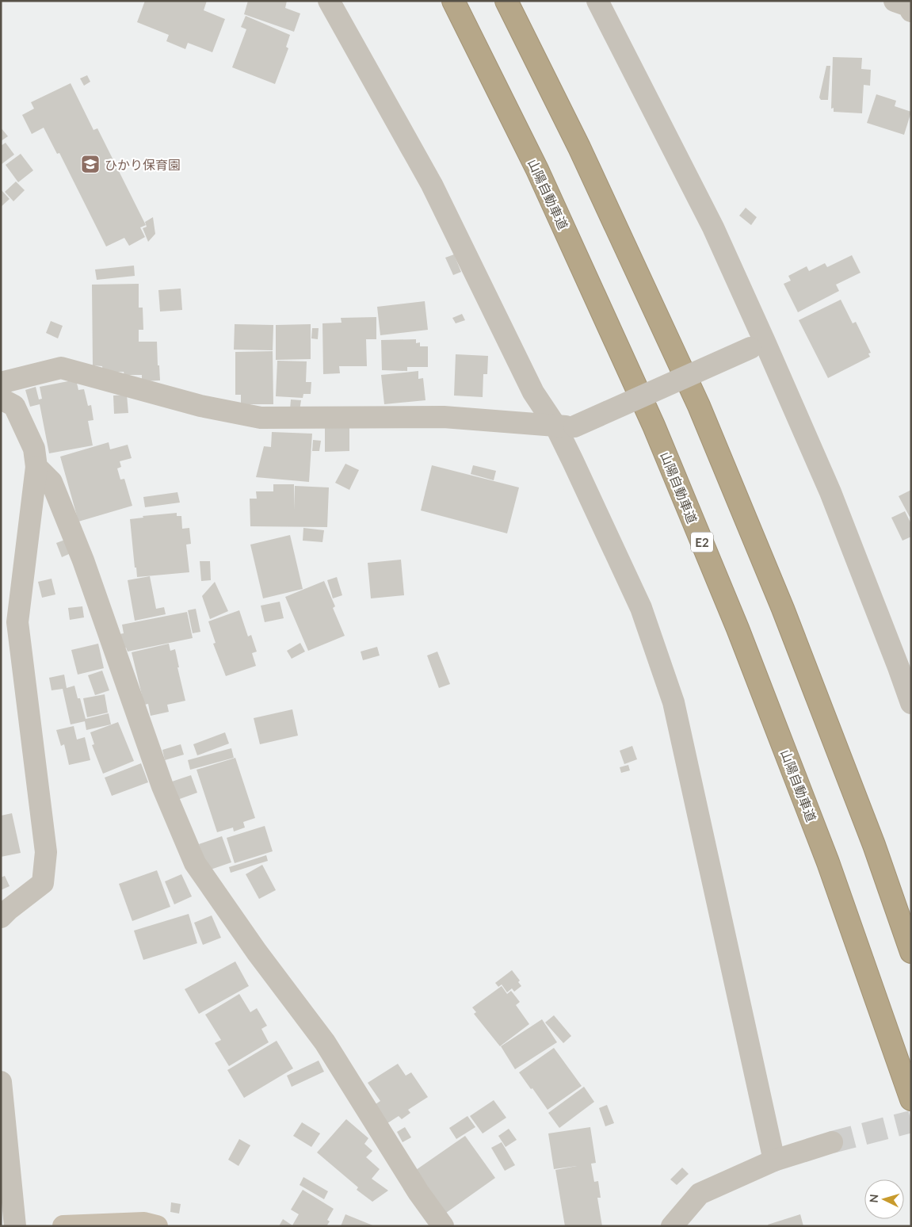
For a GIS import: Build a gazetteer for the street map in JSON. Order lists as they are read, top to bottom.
{
  "streets": {
    "highway": ["山陽自動車道", "E2"]
  },
  "places": {
    "school or university": ["ひかり保育園"]
  },
  "north": "left"
}
